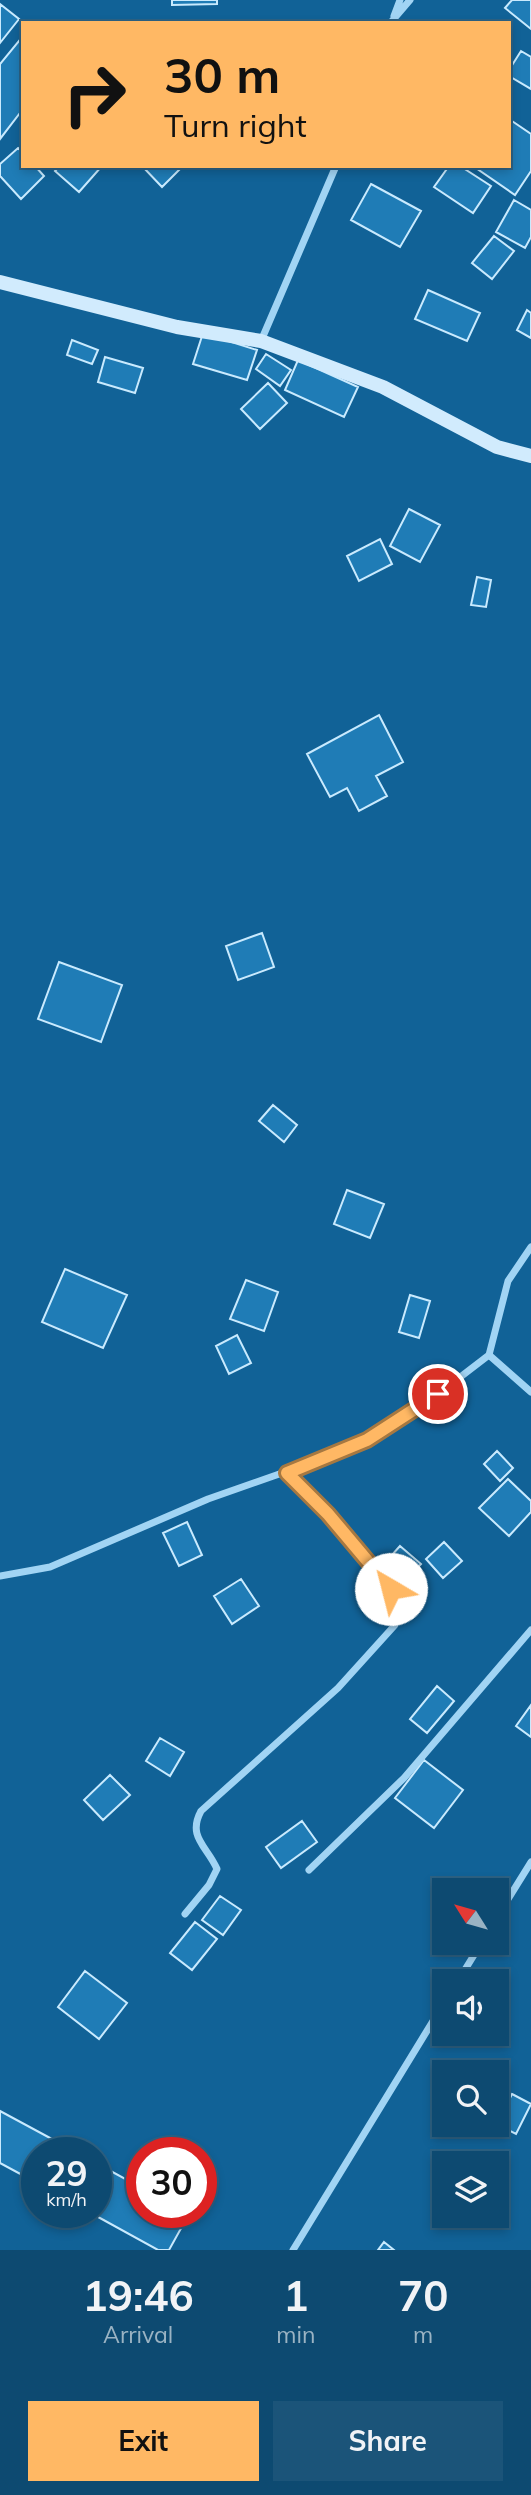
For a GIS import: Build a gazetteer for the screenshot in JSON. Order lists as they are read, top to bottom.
{
  "north": "top left",
  "page": {
    "turn": ["30 m", "Turn right"],
    "speed": "29 km/h",
    "limit": "30",
    "eta": [
      "19:46",
      "Arrival",
      "1",
      "min",
      "70",
      "m"
    ],
    "buttons": ["Exit", "Share"]
  }
}
